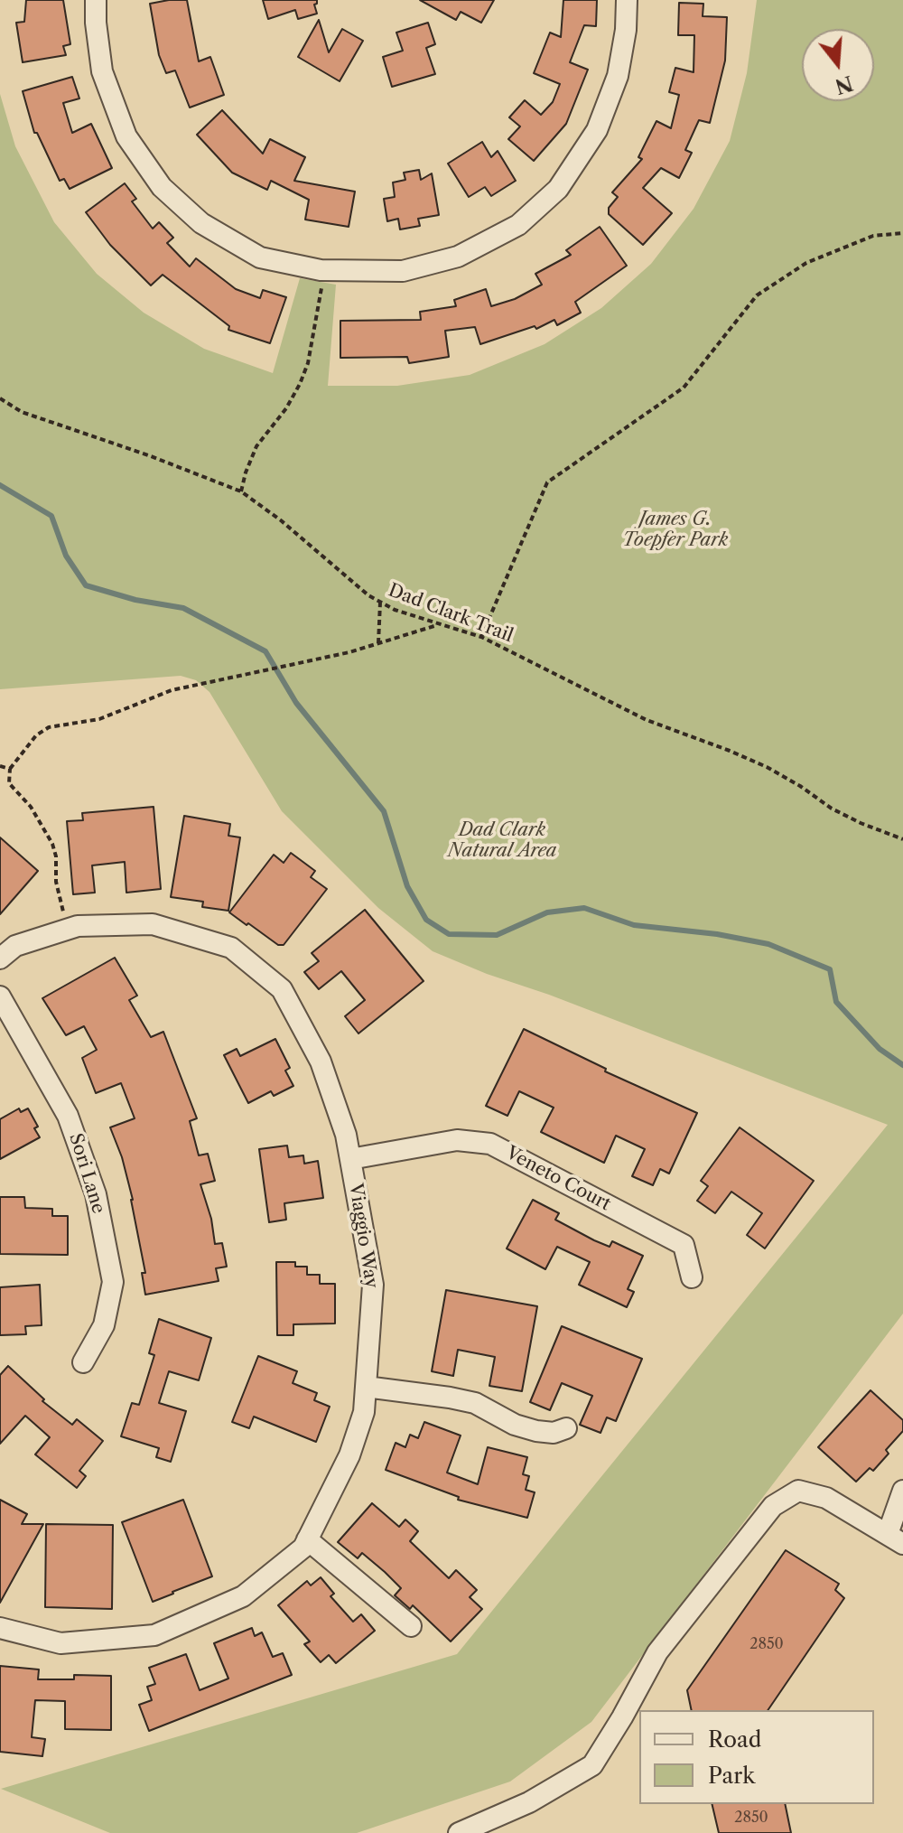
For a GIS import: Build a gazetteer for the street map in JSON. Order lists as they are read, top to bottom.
{
  "streets": {
    "street": ["Sori Lane", "Veneto Court", "Viaggio Way"],
    "path": ["Dad Clark Trail"]
  },
  "crossings": [
    ["Veneto Court", "Viaggio Way"]
  ],
  "parks": ["James G. Toepfer Park", "Dad Clark Natural Area"],
  "house_numbers": ["2850", "2850"],
  "legend": ["Road", "Park"],
  "north": "bottom"
}
